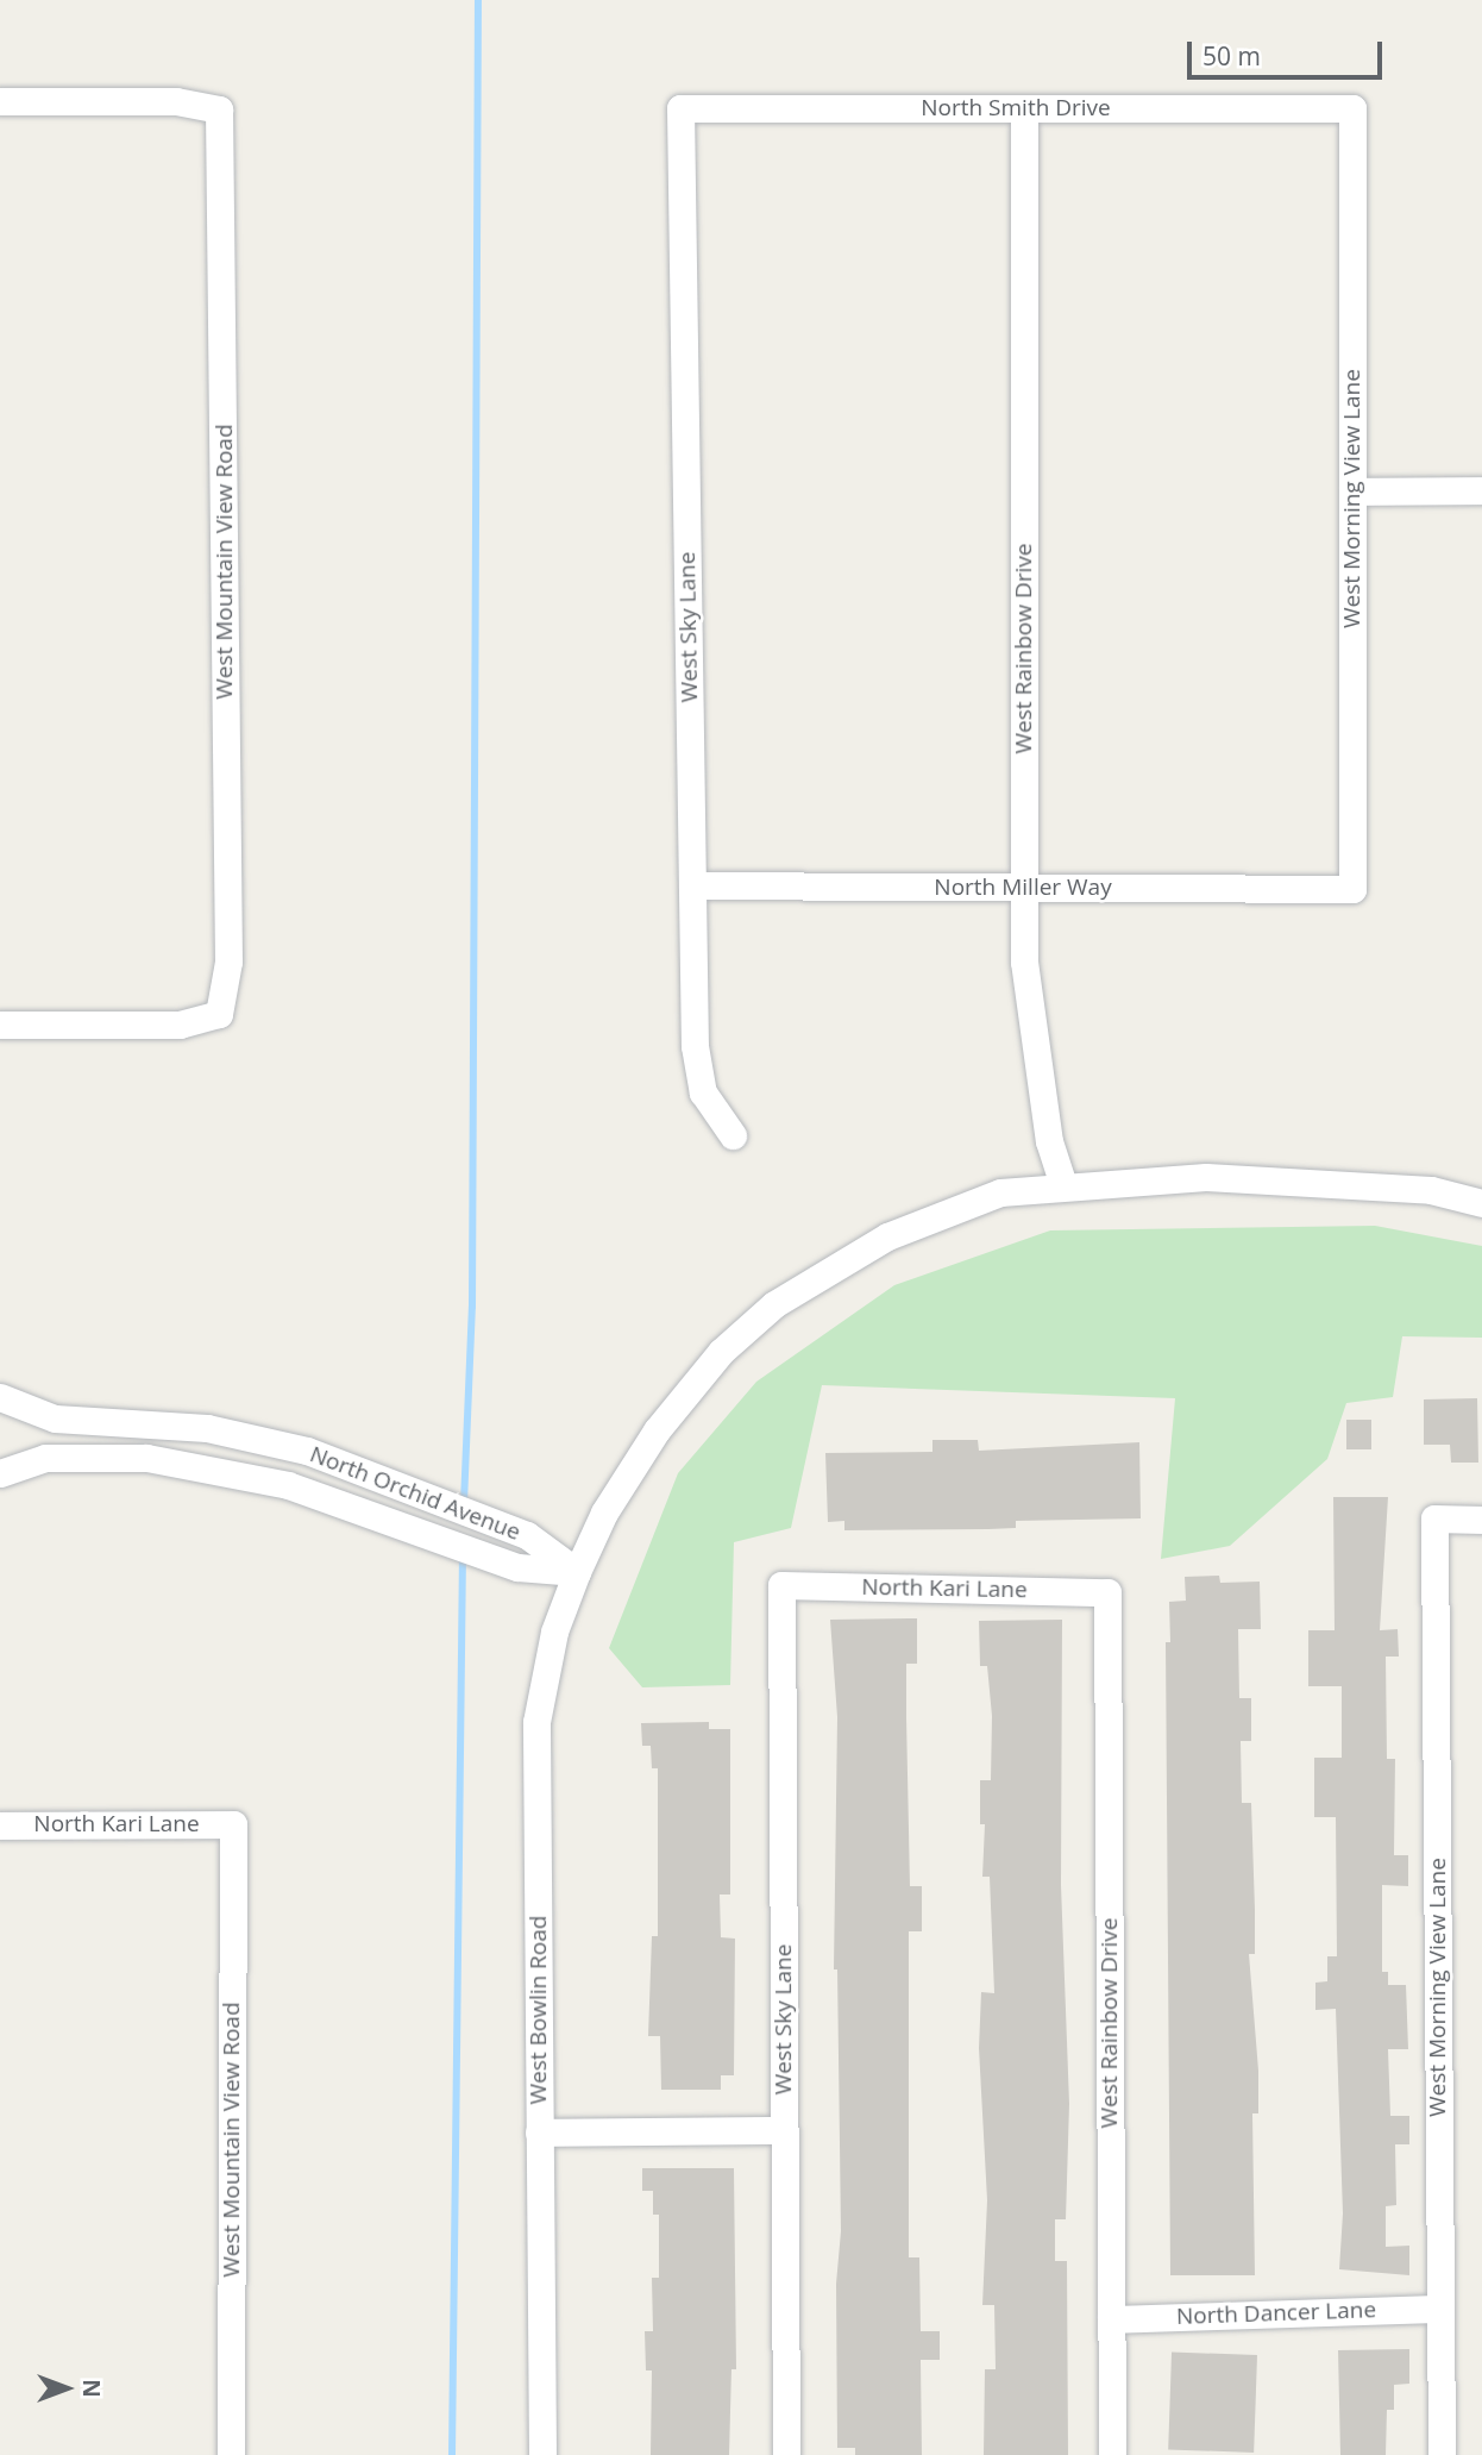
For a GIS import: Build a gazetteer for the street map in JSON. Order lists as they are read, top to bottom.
{
  "streets": {
    "street": [
      "North Smith Drive",
      "West Morning View Lane",
      "West Mountain View Road",
      "West Sky Lane",
      "West Rainbow Drive",
      "North Miller Way",
      "North Orchid Avenue",
      "North Kari Lane",
      "West Bowlin Road",
      "North Dancer Lane"
    ]
  },
  "crossings": [
    ["North Smith Drive", "West Morning View Lane"],
    ["North Smith Drive", "West Sky Lane"],
    ["North Smith Drive", "West Rainbow Drive"],
    ["West Morning View Lane", "North Miller Way"],
    ["West Morning View Lane", "North Dancer Lane"],
    ["West Mountain View Road", "North Kari Lane"],
    ["West Sky Lane", "North Miller Way"],
    ["West Sky Lane", "North Kari Lane"],
    ["West Rainbow Drive", "North Miller Way"],
    ["West Rainbow Drive", "North Kari Lane"],
    ["West Rainbow Drive", "West Bowlin Road"],
    ["West Rainbow Drive", "North Dancer Lane"],
    ["North Orchid Avenue", "West Bowlin Road"]
  ],
  "scale_bar": "50 m",
  "north": "right"
}
